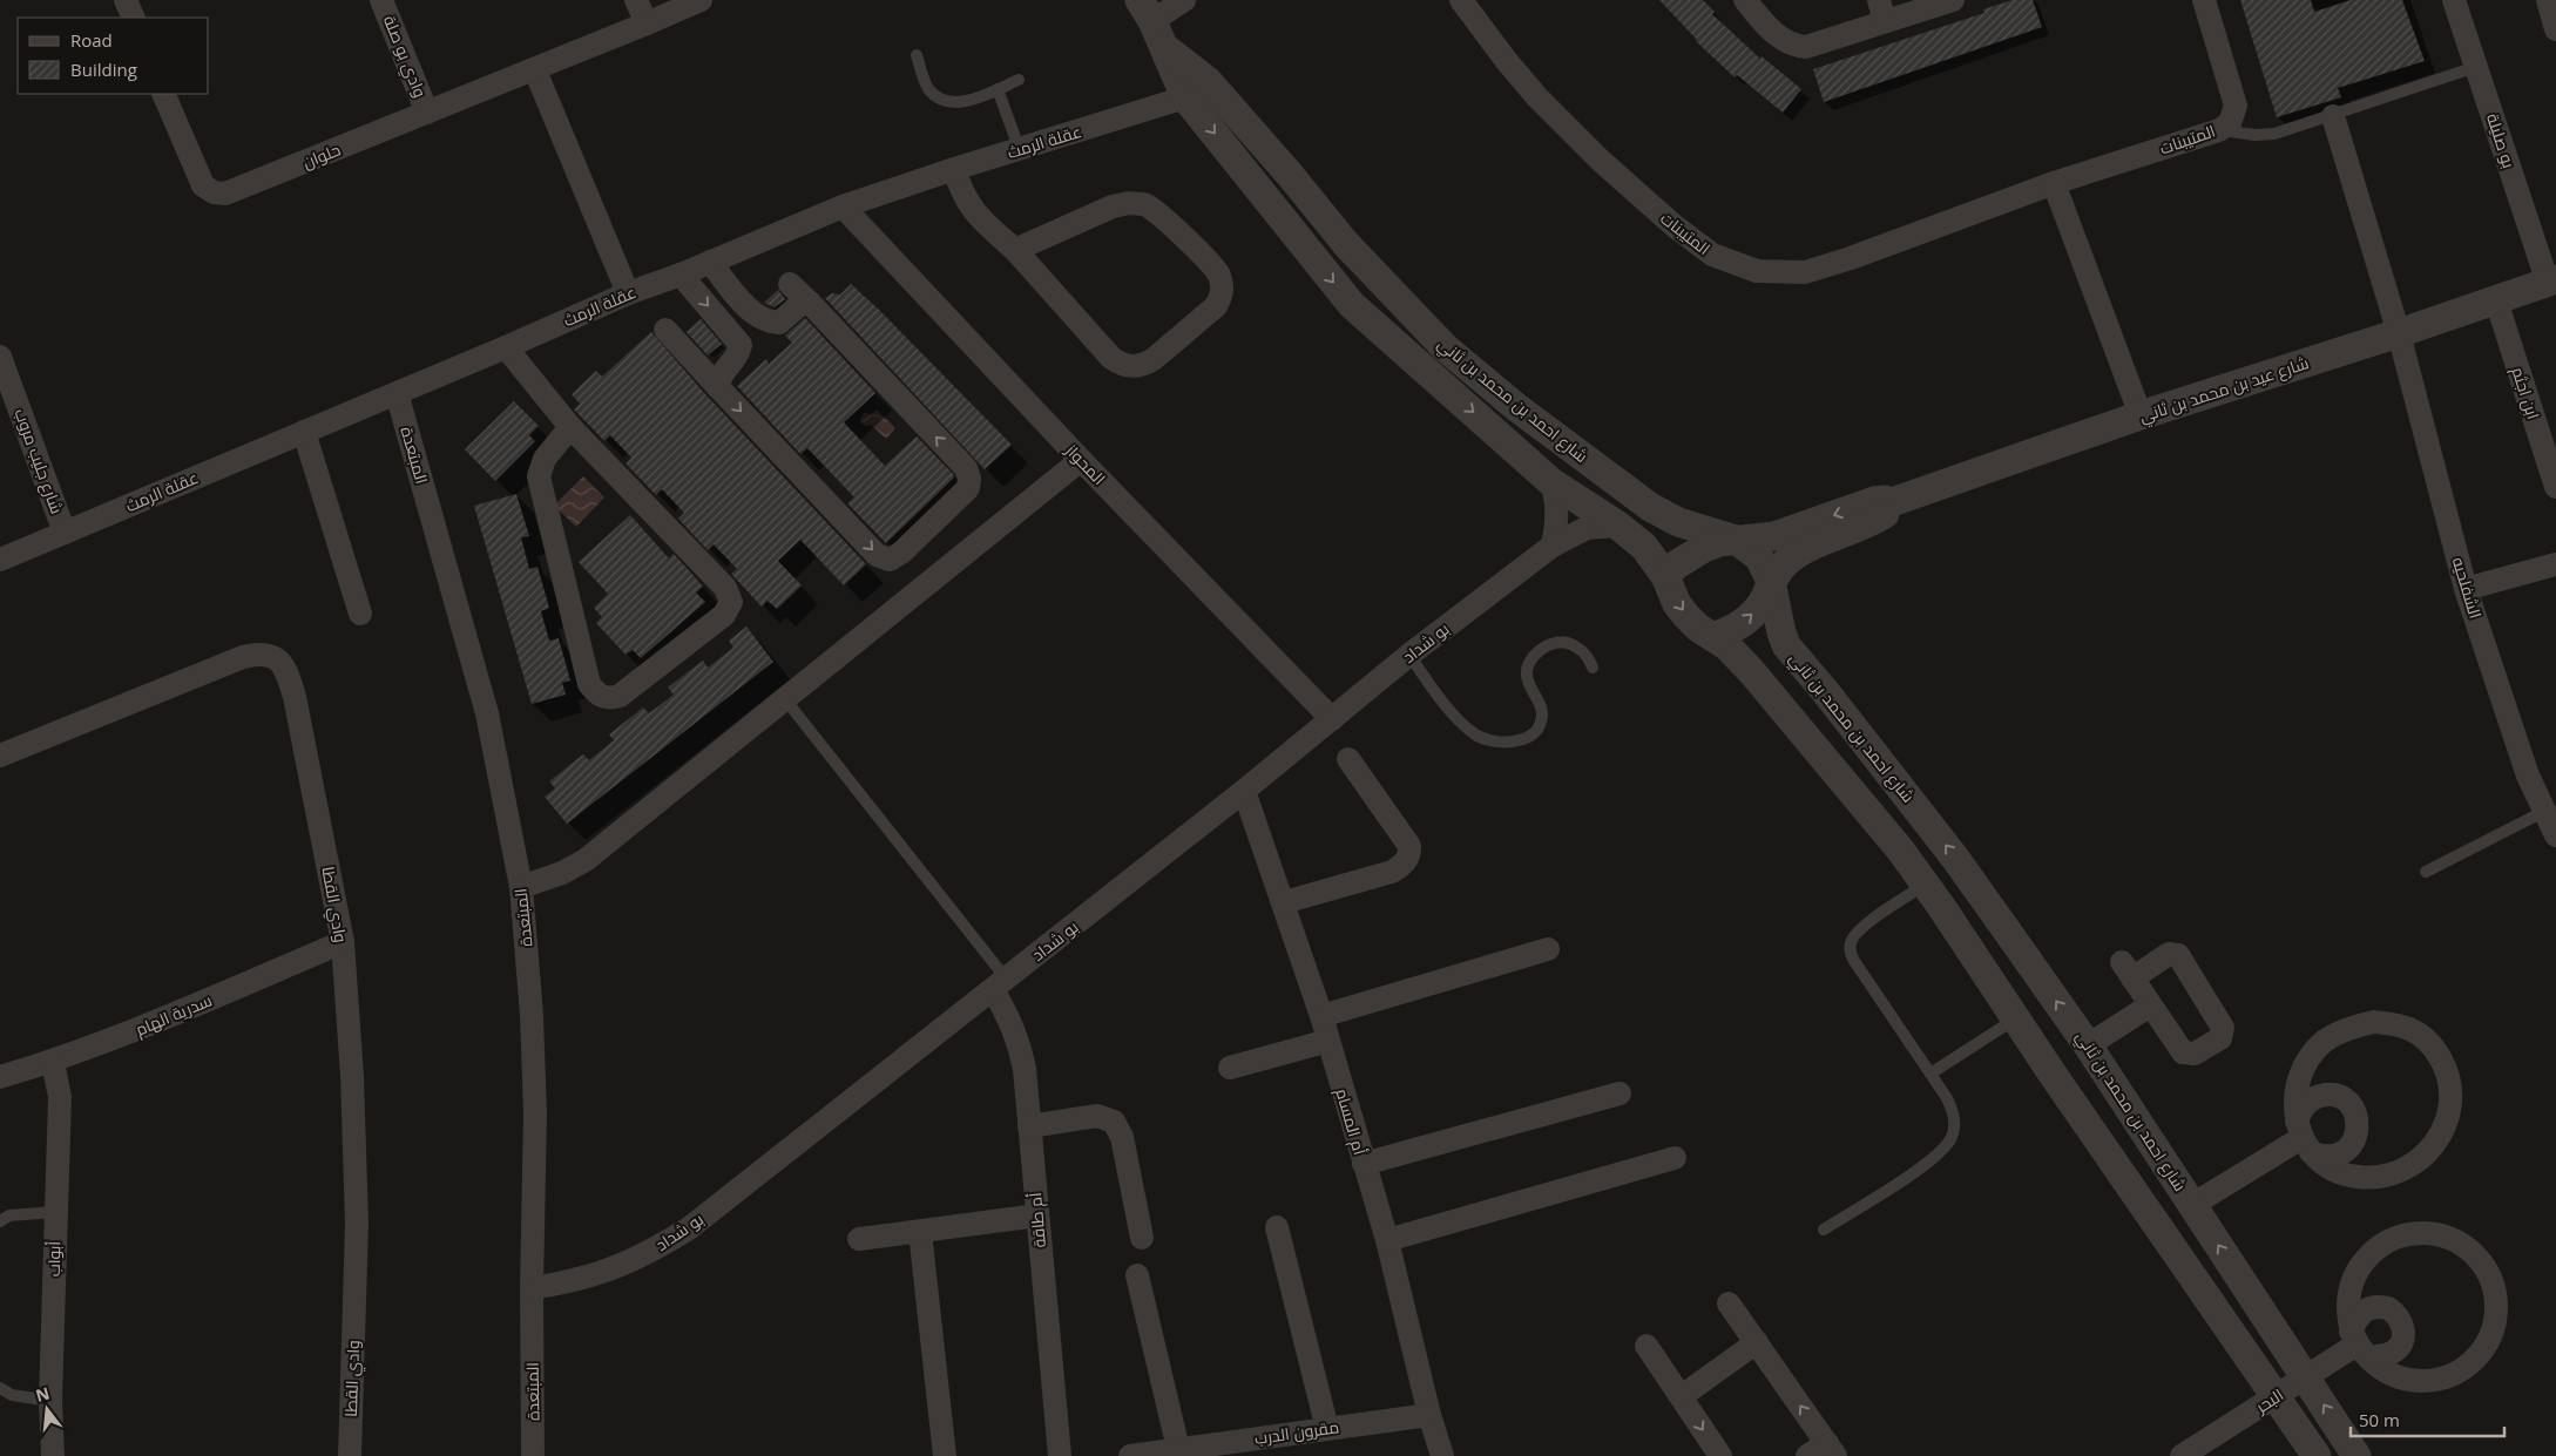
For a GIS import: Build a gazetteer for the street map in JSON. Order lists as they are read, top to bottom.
{
  "streets": {
    "street": [
      "وادي بو صلة",
      "المتيبنات",
      "بو صليلة",
      "عقلة الرمث",
      "حلوان",
      "شارع عيد بن محمد بن ثاني",
      "ابن اجثم",
      "شارع احمد بن محمد بن ثاني",
      "المبتعدة",
      "شارع جليب مروب",
      "المحواز",
      "الشفلحيه",
      "بو شداد",
      "وادي القطا",
      "سدرية الهام",
      "أم المسام",
      "أم طاقة",
      "أبواب",
      "البحر",
      "مقرون الدرب"
    ]
  },
  "crossings": [
    ["وادي بو صلة", "حلوان"],
    ["بو صليلة", "شارع عيد بن محمد بن ثاني"],
    ["عقلة الرمث", "شارع احمد بن محمد بن ثاني"],
    ["عقلة الرمث", "المبتعدة"],
    ["عقلة الرمث", "شارع جليب مروب"],
    ["عقلة الرمث", "المحواز"],
    ["شارع عيد بن محمد بن ثاني", "ابن اجثم"],
    ["شارع عيد بن محمد بن ثاني", "شارع احمد بن محمد بن ثاني"],
    ["شارع عيد بن محمد بن ثاني", "الشفلحيه"],
    ["شارع احمد بن محمد بن ثاني", "بو شداد"],
    ["شارع احمد بن محمد بن ثاني", "البحر"],
    ["المبتعدة", "بو شداد"],
    ["المحواز", "بو شداد"],
    ["بو شداد", "أم المسام"],
    ["بو شداد", "أم طاقة"],
    ["وادي القطا", "سدرية الهام"],
    ["سدرية الهام", "أبواب"],
    ["أم المسام", "مقرون الدرب"]
  ],
  "legend": ["Road", "Building"],
  "scale_bar": "50 m",
  "north": "top"
}
